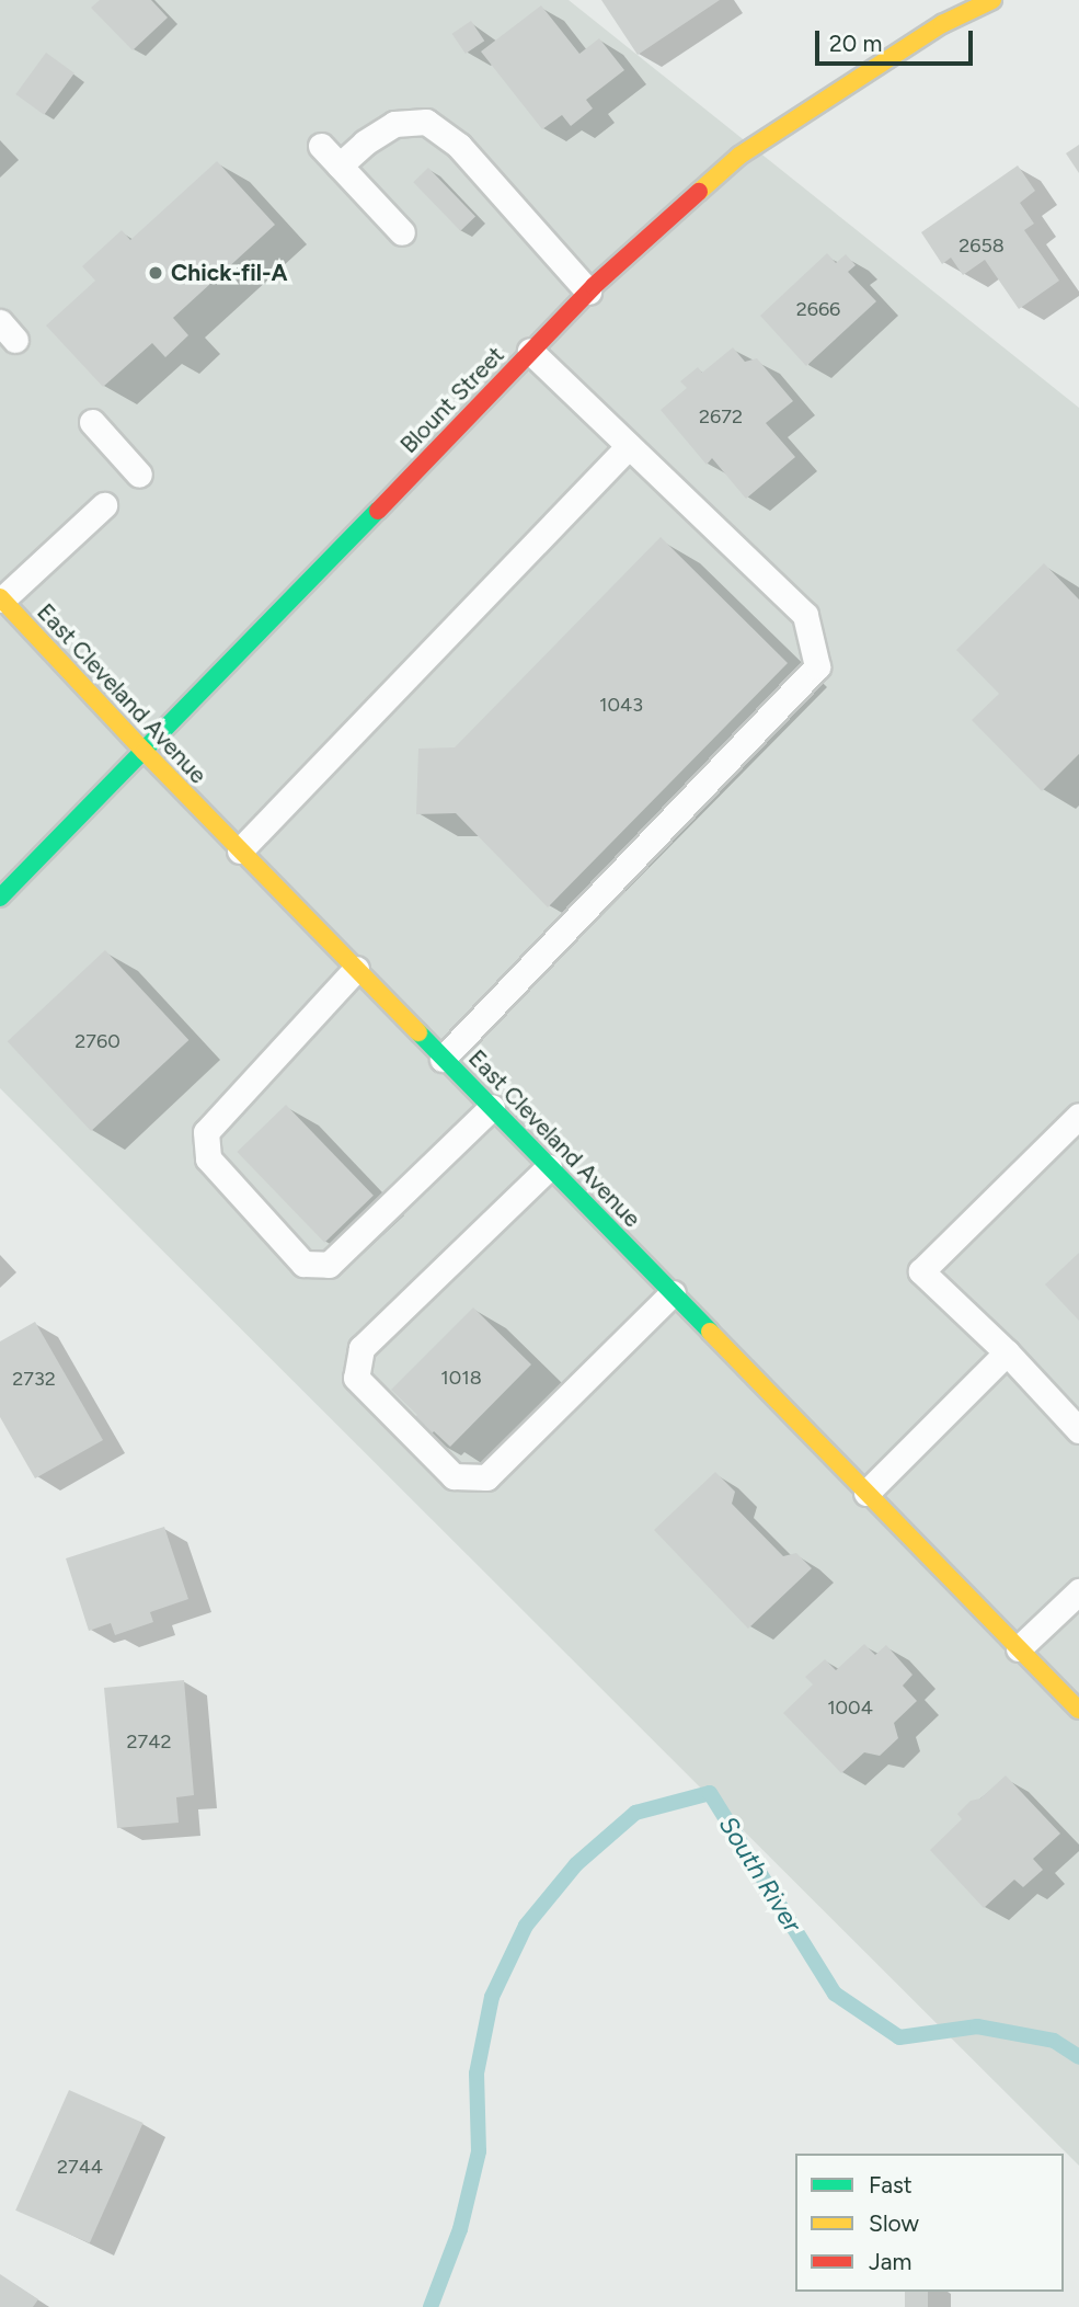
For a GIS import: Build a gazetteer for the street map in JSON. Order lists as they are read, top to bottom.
{
  "streets": {
    "main road": ["Blount Street", "East Cleveland Avenue"]
  },
  "crossings": [
    ["Blount Street", "East Cleveland Avenue"]
  ],
  "water": ["South River"],
  "places": ["Chick-fil-A"],
  "house_numbers": [
    "2658",
    "2666",
    "2672",
    "1043",
    "2760",
    "1018",
    "2732",
    "1004",
    "2742",
    "2744"
  ],
  "legend": ["Fast", "Slow", "Jam"],
  "scale_bar": "20 m"
}
